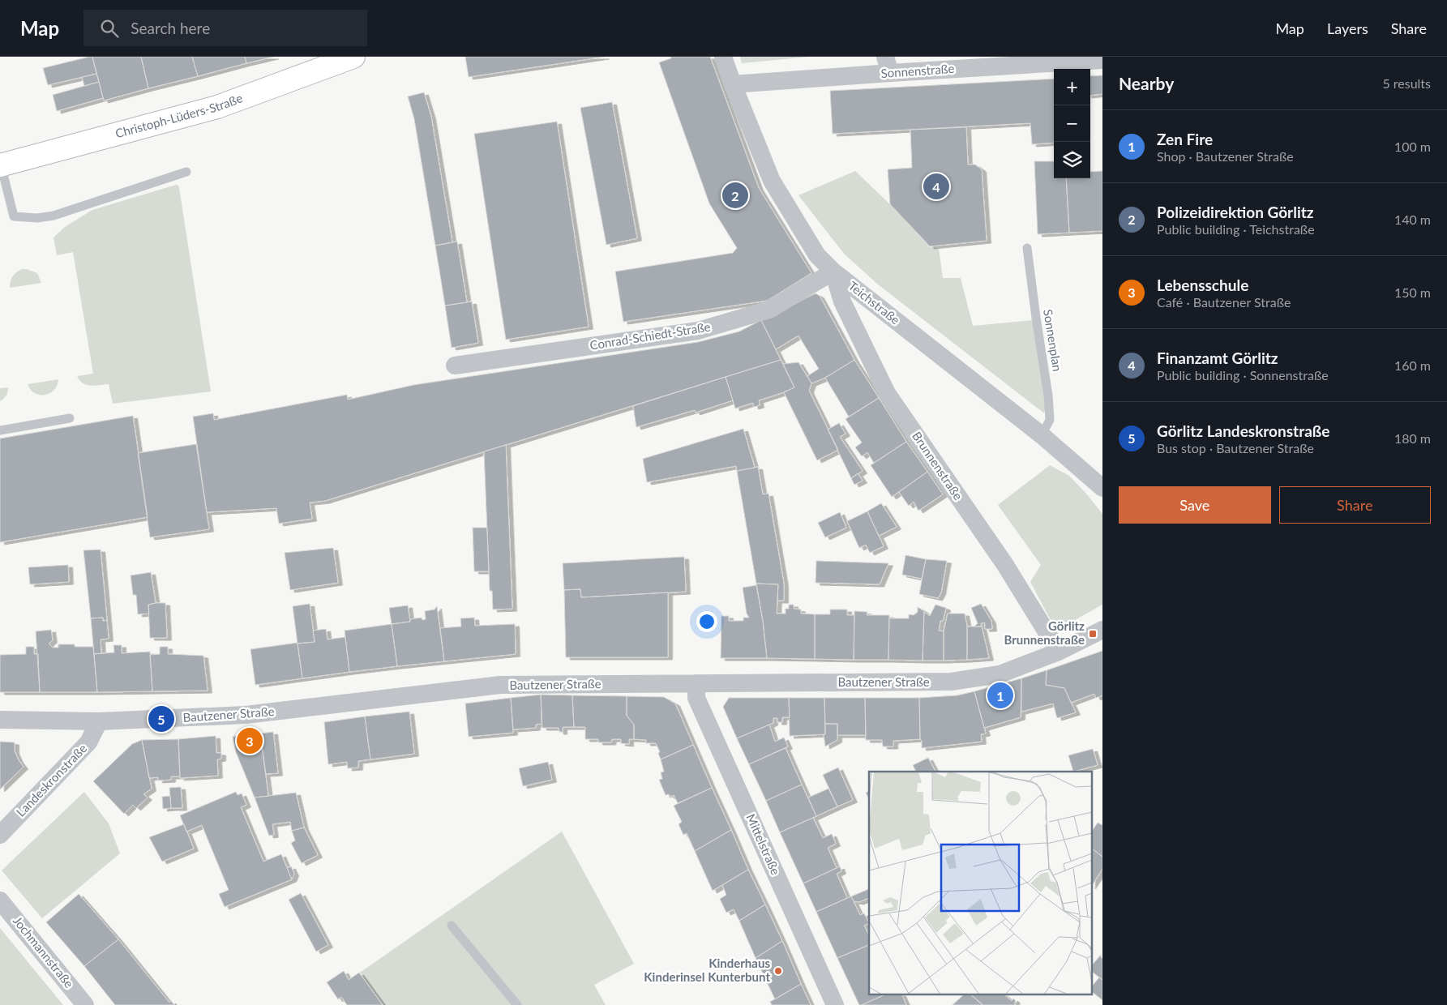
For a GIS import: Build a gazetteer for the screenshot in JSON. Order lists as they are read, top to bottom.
{
  "streets": {
    "street": [
      "Sonnenstraße",
      "Christoph-Lüders-Straße",
      "Teichstraße",
      "Conrad-Schiedt-Straße",
      "Brunnenstraße",
      "Bautzener Straße",
      "Landeskronstraße",
      "Mittelstraße",
      "Jochmannstraße"
    ],
    "lane": ["Sonnenplan"]
  },
  "crossings": [
    ["Sonnenstraße", "Teichstraße"],
    ["Teichstraße", "Conrad-Schiedt-Straße"],
    ["Teichstraße", "Sonnenplan"],
    ["Teichstraße", "Brunnenstraße"],
    ["Conrad-Schiedt-Straße", "Brunnenstraße"],
    ["Brunnenstraße", "Bautzener Straße"],
    ["Bautzener Straße", "Landeskronstraße"],
    ["Bautzener Straße", "Mittelstraße"]
  ],
  "places": {
    "transit": ["Görlitz Brunnenstraße"],
    "other": ["Kinderhaus Kinderinsel Kunterbunt"]
  },
  "page": {
    "header": "Map",
    "search": "Search here",
    "nav": ["Map", "Layers", "Share"],
    "heading": ["Nearby", "5 results"],
    "map_buttons": ["+", "−"],
    "list": [
      {
        "mark": "1",
        "name": "Zen Fire",
        "note": "Shop · Bautzener Straße",
        "value": "100 m"
      },
      {
        "mark": "2",
        "name": "Polizeidirektion Görlitz",
        "note": "Public building · Teichstraße",
        "value": "140 m"
      },
      {
        "mark": "3",
        "name": "Lebensschule",
        "note": "Café · Bautzener Straße",
        "value": "150 m"
      },
      {
        "mark": "4",
        "name": "Finanzamt Görlitz",
        "note": "Public building · Sonnenstraße",
        "value": "160 m"
      },
      {
        "mark": "5",
        "name": "Görlitz Landeskronstraße",
        "note": "Bus stop · Bautzener Straße",
        "value": "180 m"
      }
    ],
    "pins": [
      "4",
      "2",
      "1",
      "5",
      "3"
    ],
    "buttons": ["Save", "Share"]
  }
}
